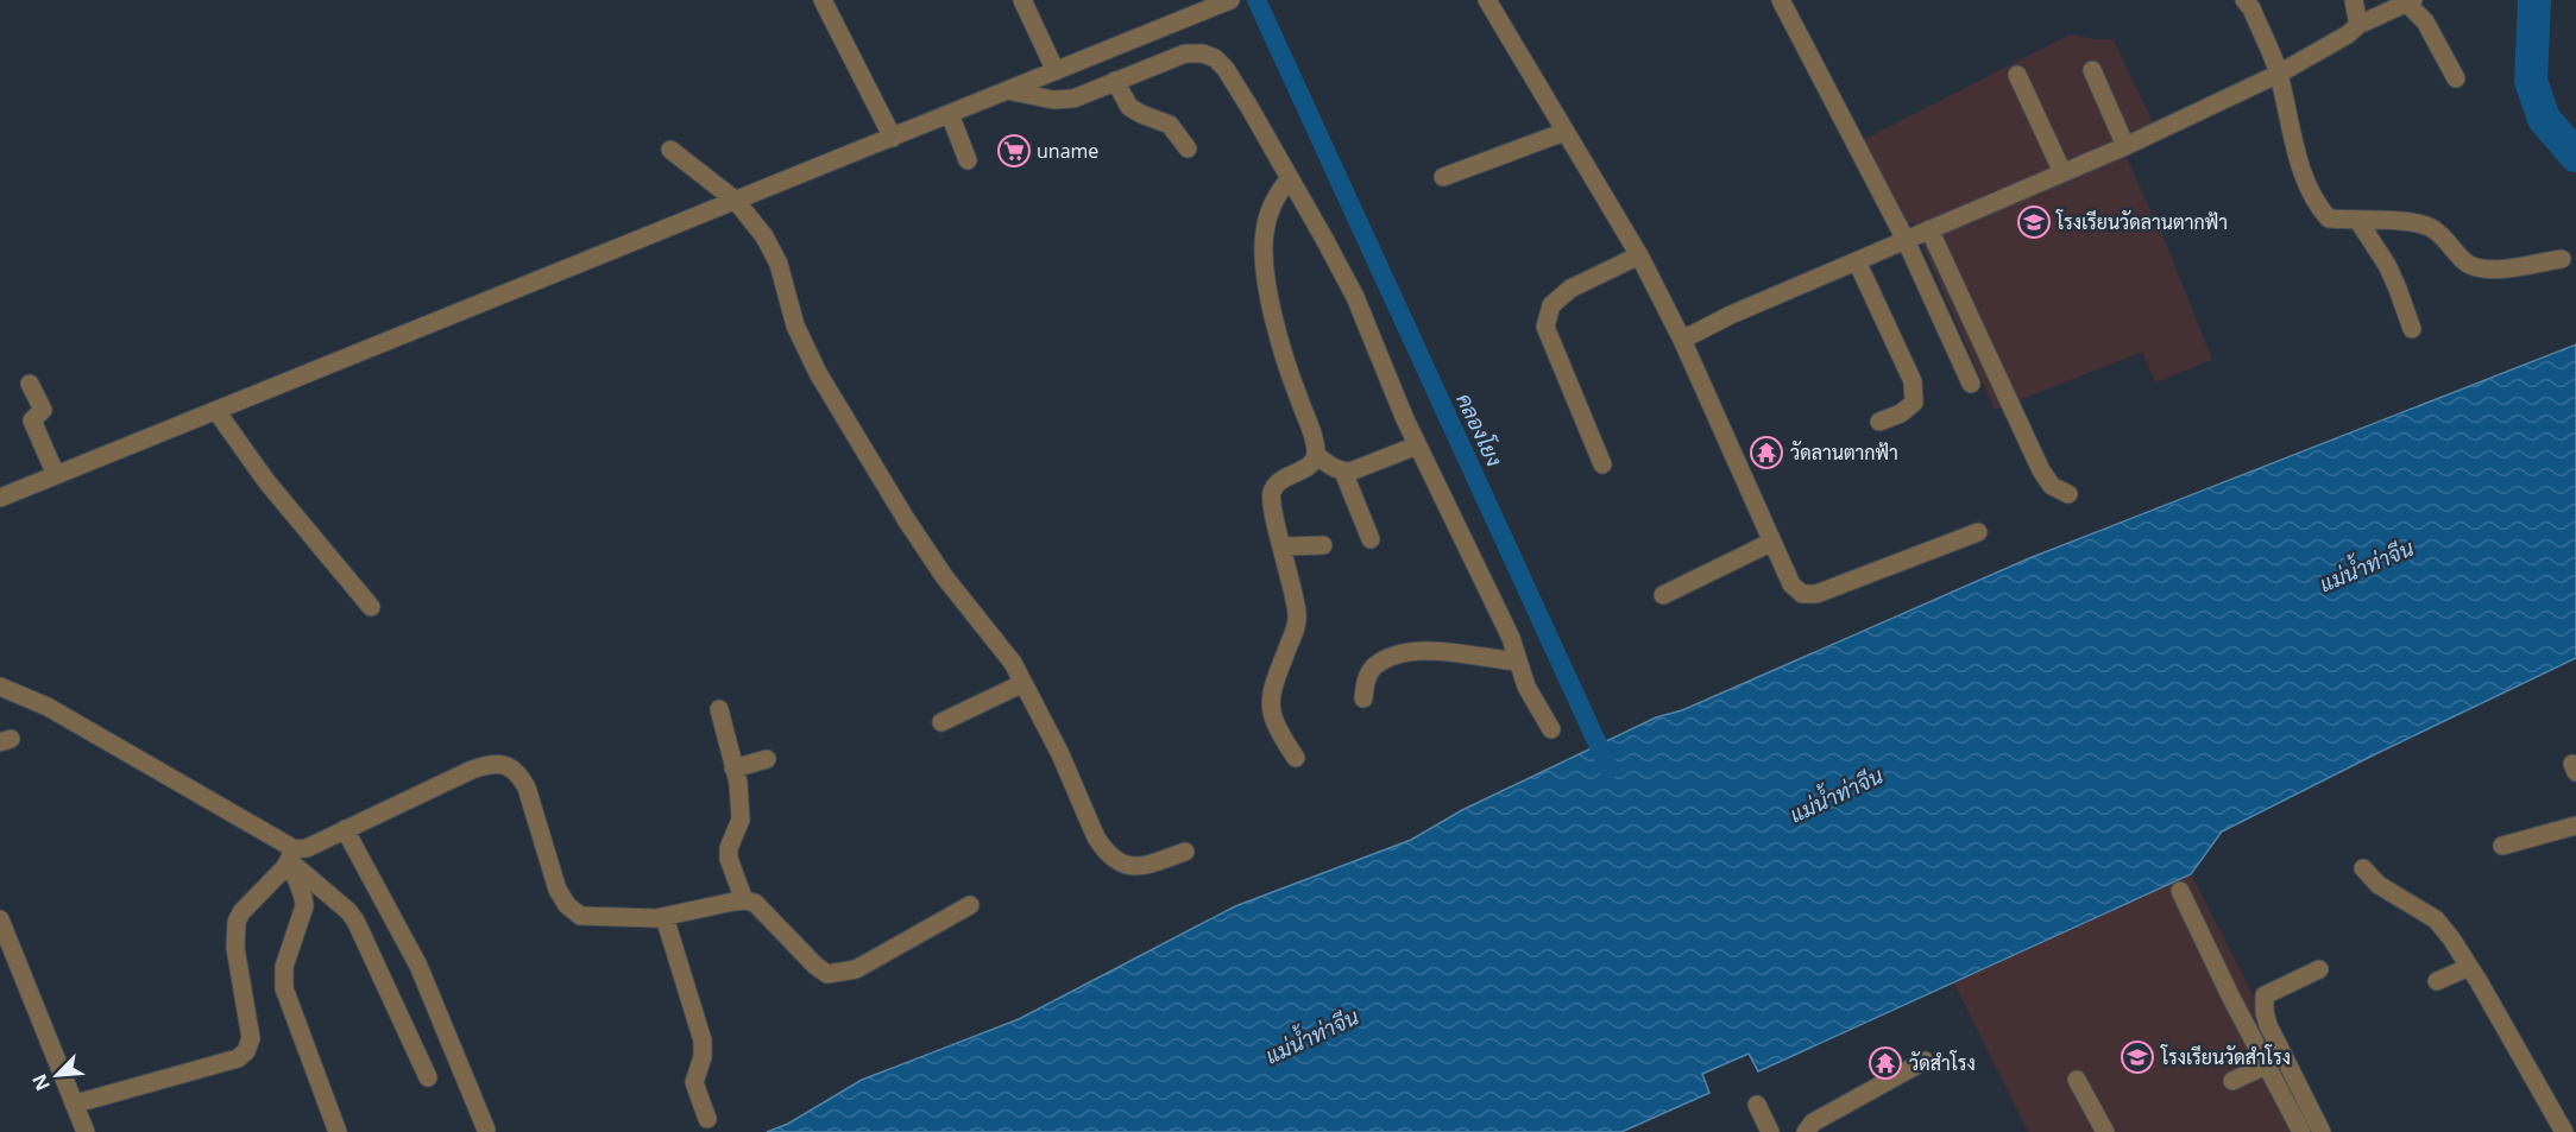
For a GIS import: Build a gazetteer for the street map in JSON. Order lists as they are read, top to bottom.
{
  "water": ["คลองโยง", "แม่น้ำท่าจีน"],
  "places": {
    "supermarket": ["uname"],
    "school or university": ["โรงเรียนวัดลานตากฟ้า", "โรงเรียนวัดสำโรง"],
    "temple": ["วัดลานตากฟ้า", "วัดสำโรง"]
  },
  "north": "bottom left"
}
